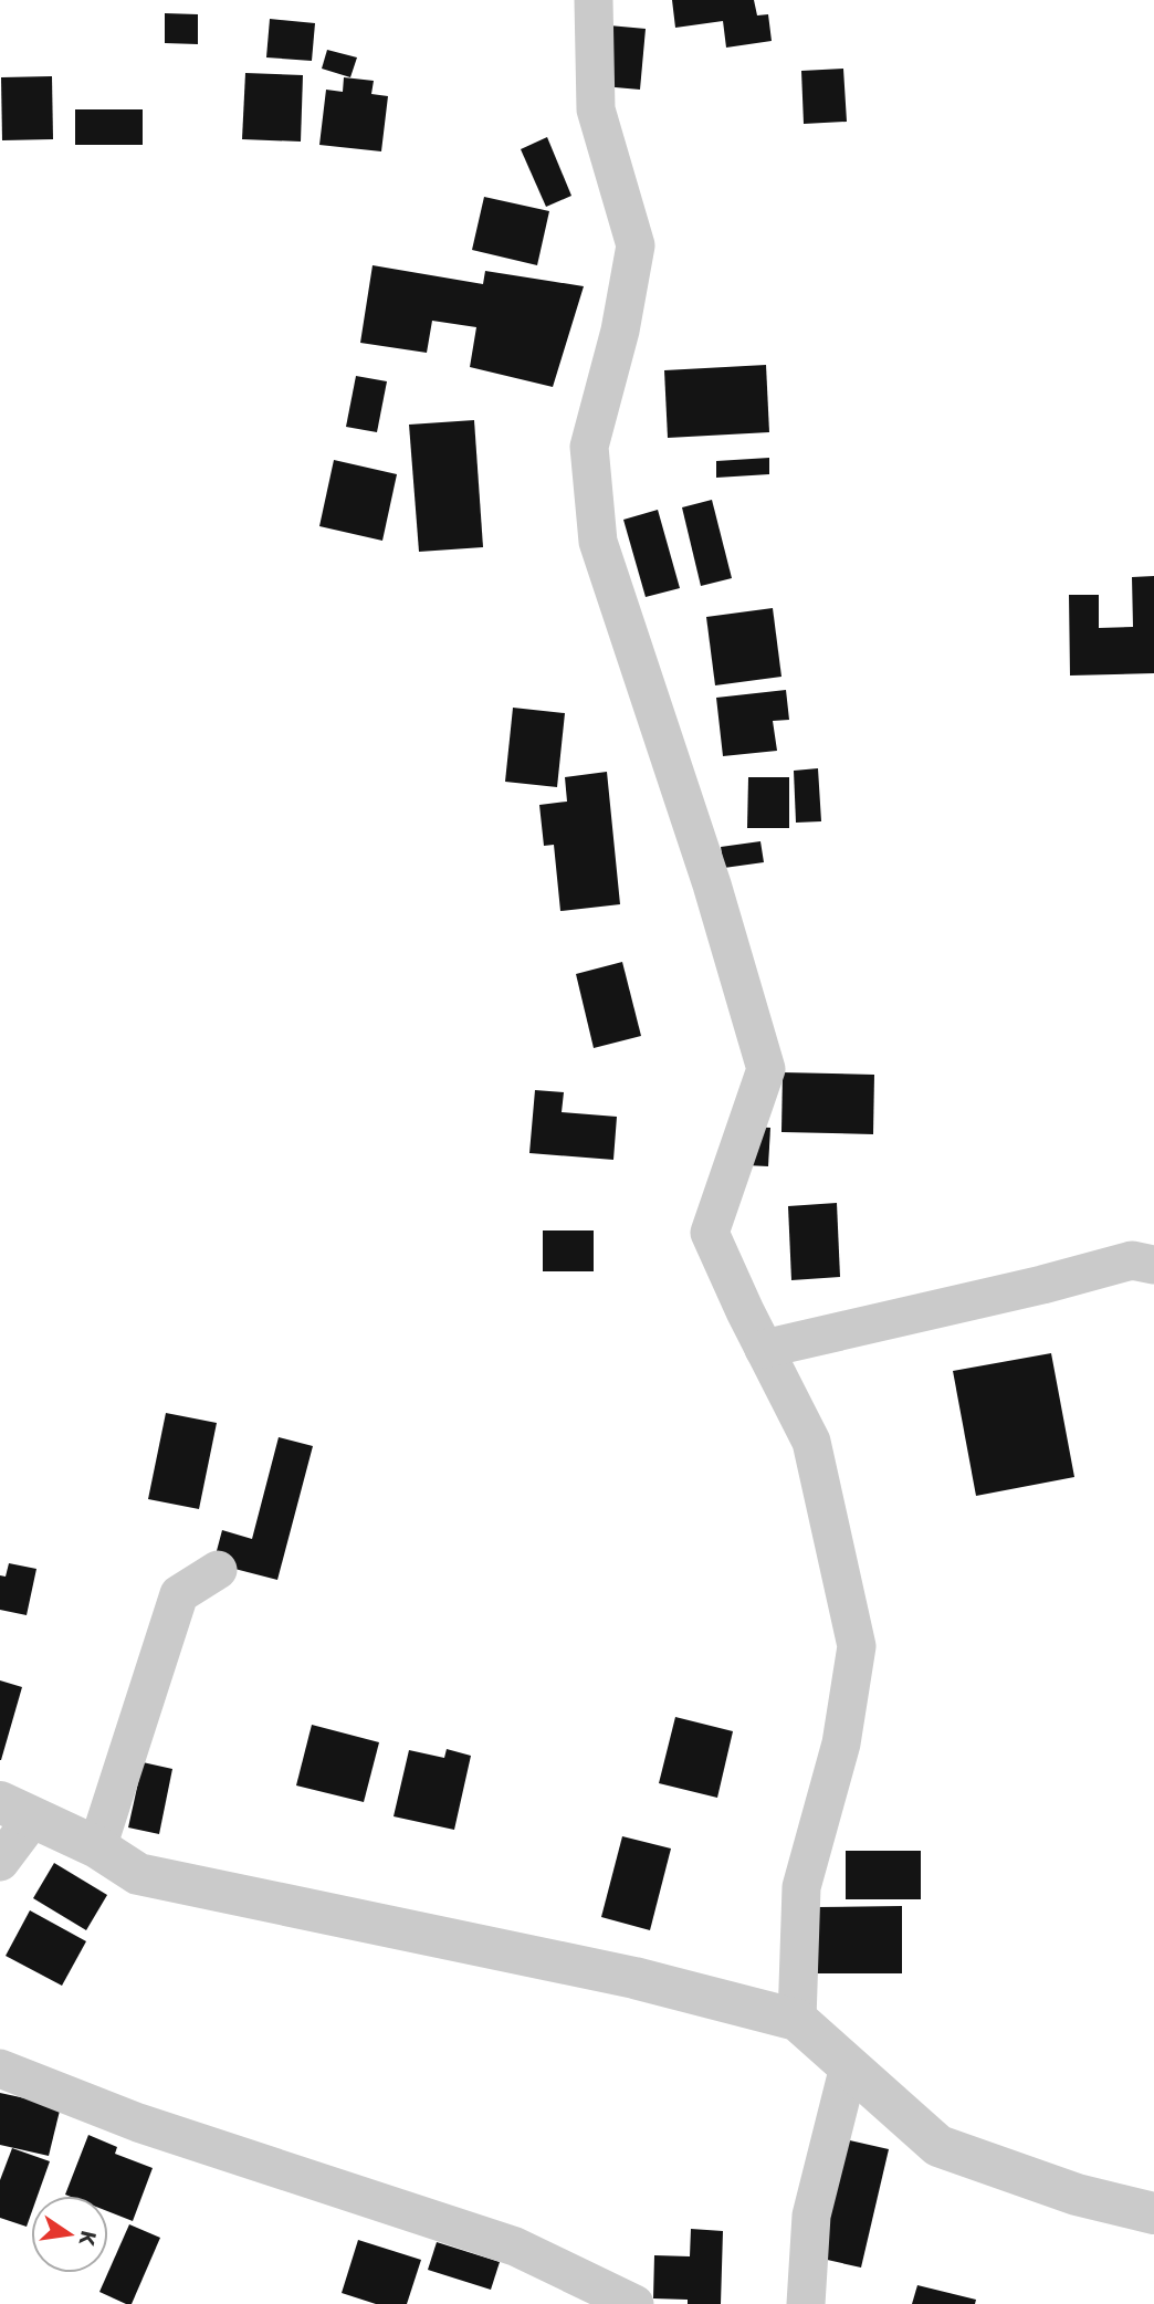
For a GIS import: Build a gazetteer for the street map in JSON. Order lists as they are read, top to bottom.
{
  "north": "right"
}
